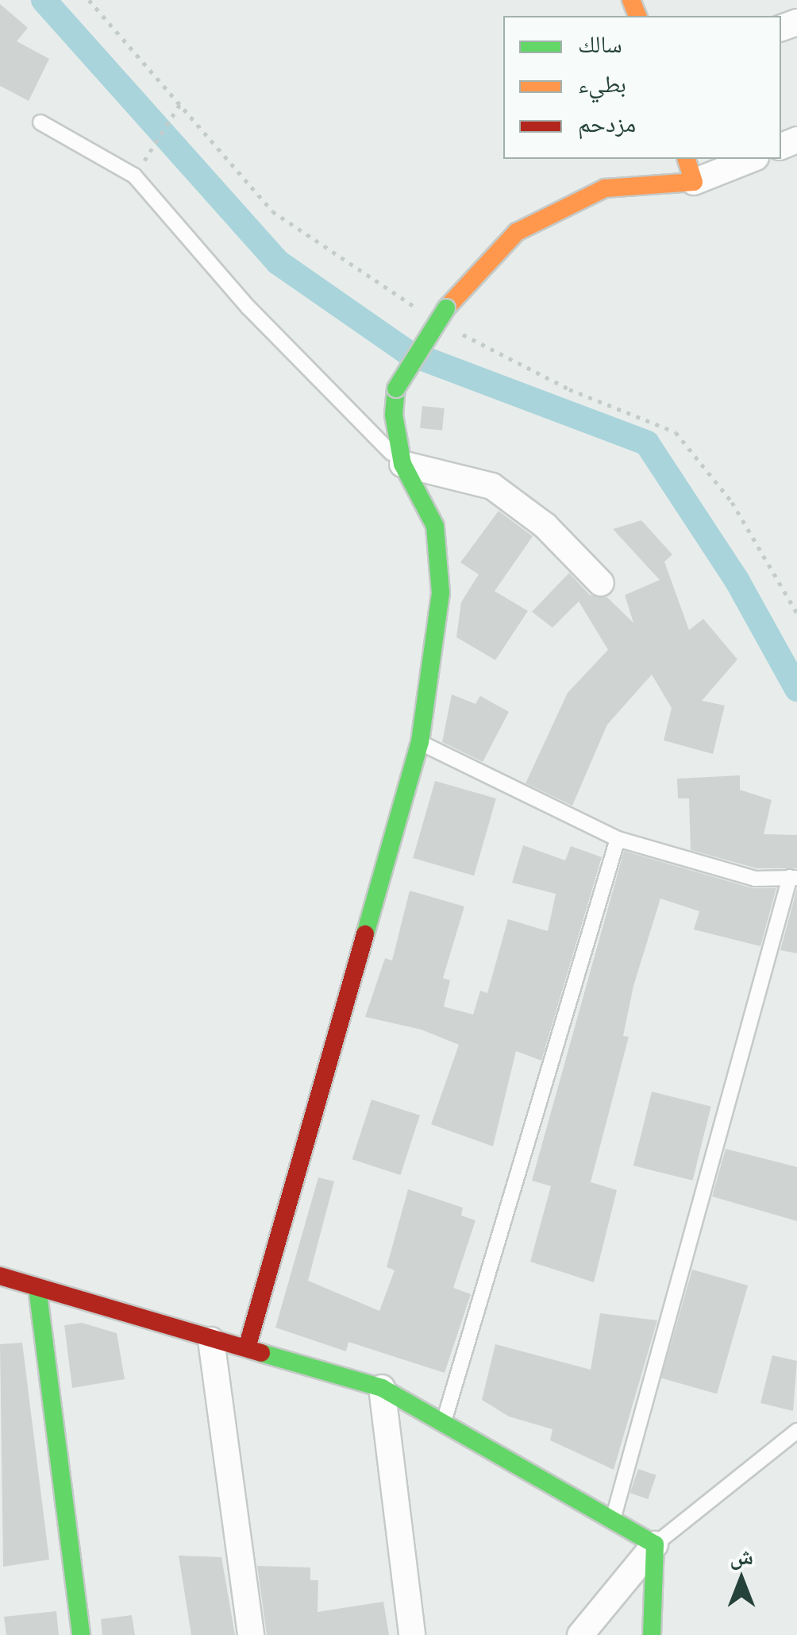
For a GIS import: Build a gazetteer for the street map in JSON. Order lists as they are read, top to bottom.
{
  "legend": ["سالك", "بطيء", "مزدحم"],
  "north": "top"
}
